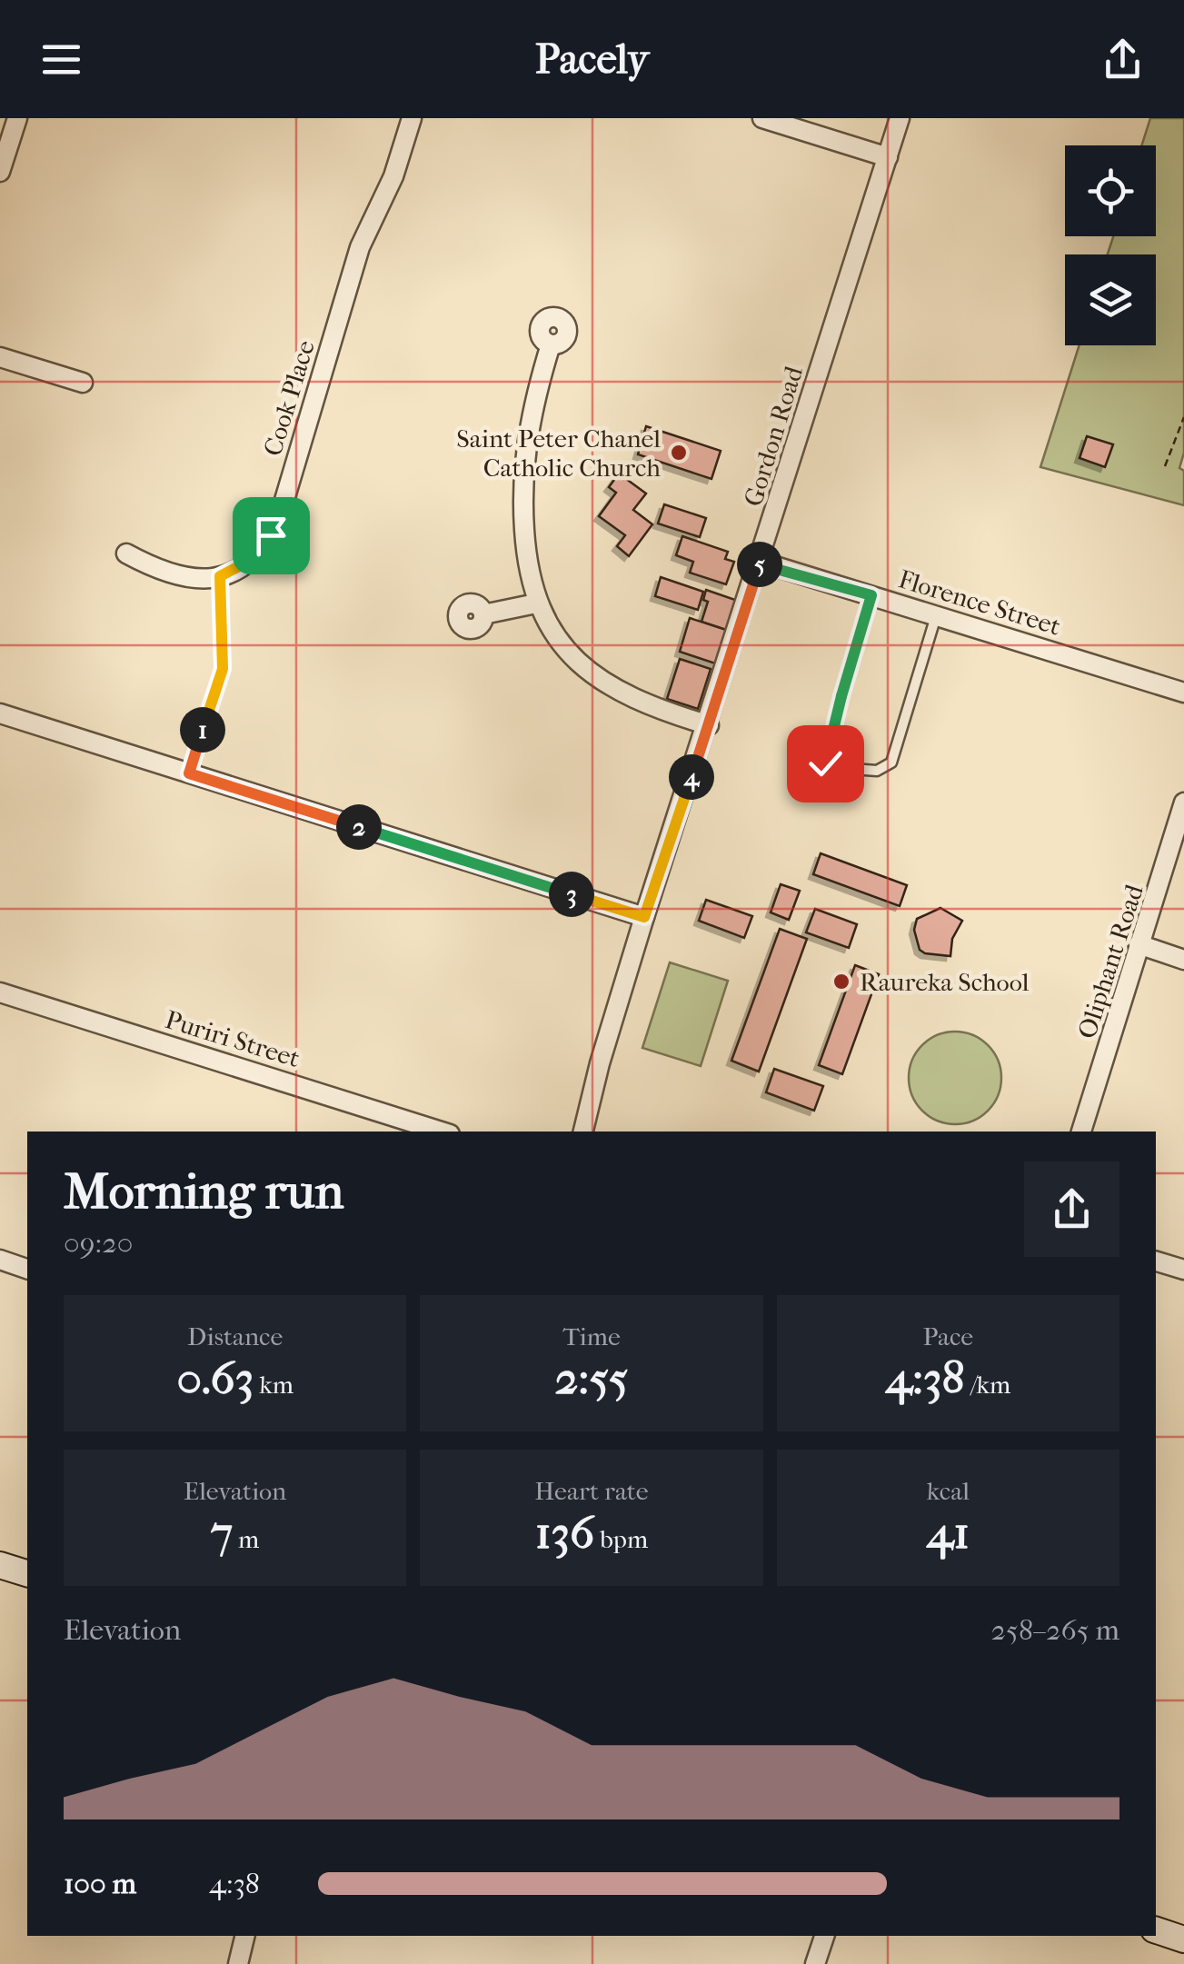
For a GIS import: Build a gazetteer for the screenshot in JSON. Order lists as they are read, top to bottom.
{
  "streets": {
    "street": [
      "Cook Place",
      "Gordon Road",
      "Florence Street",
      "Oliphant Road",
      "Puriri Street"
    ]
  },
  "crossings": [
    ["Gordon Road", "Florence Street"]
  ],
  "places": ["Saint Peter Chanel Catholic Church", "Raureka School"],
  "page": {
    "header": "Pacely",
    "pins": [
      "5",
      "1",
      "4",
      "2",
      "3"
    ],
    "heading": ["Morning run", "09:20"],
    "stats": [
      ["Distance", "0.63 km"],
      ["Time", "2:55"],
      ["Pace", "4:38 /km"],
      ["Elevation", "7 m"],
      ["Heart rate", "136 bpm"],
      ["kcal", "41"]
    ],
    "chart": ["Elevation", "258–265 m"],
    "list": [
      {
        "name": "100 m",
        "note": "4:38"
      }
    ]
  }
}
